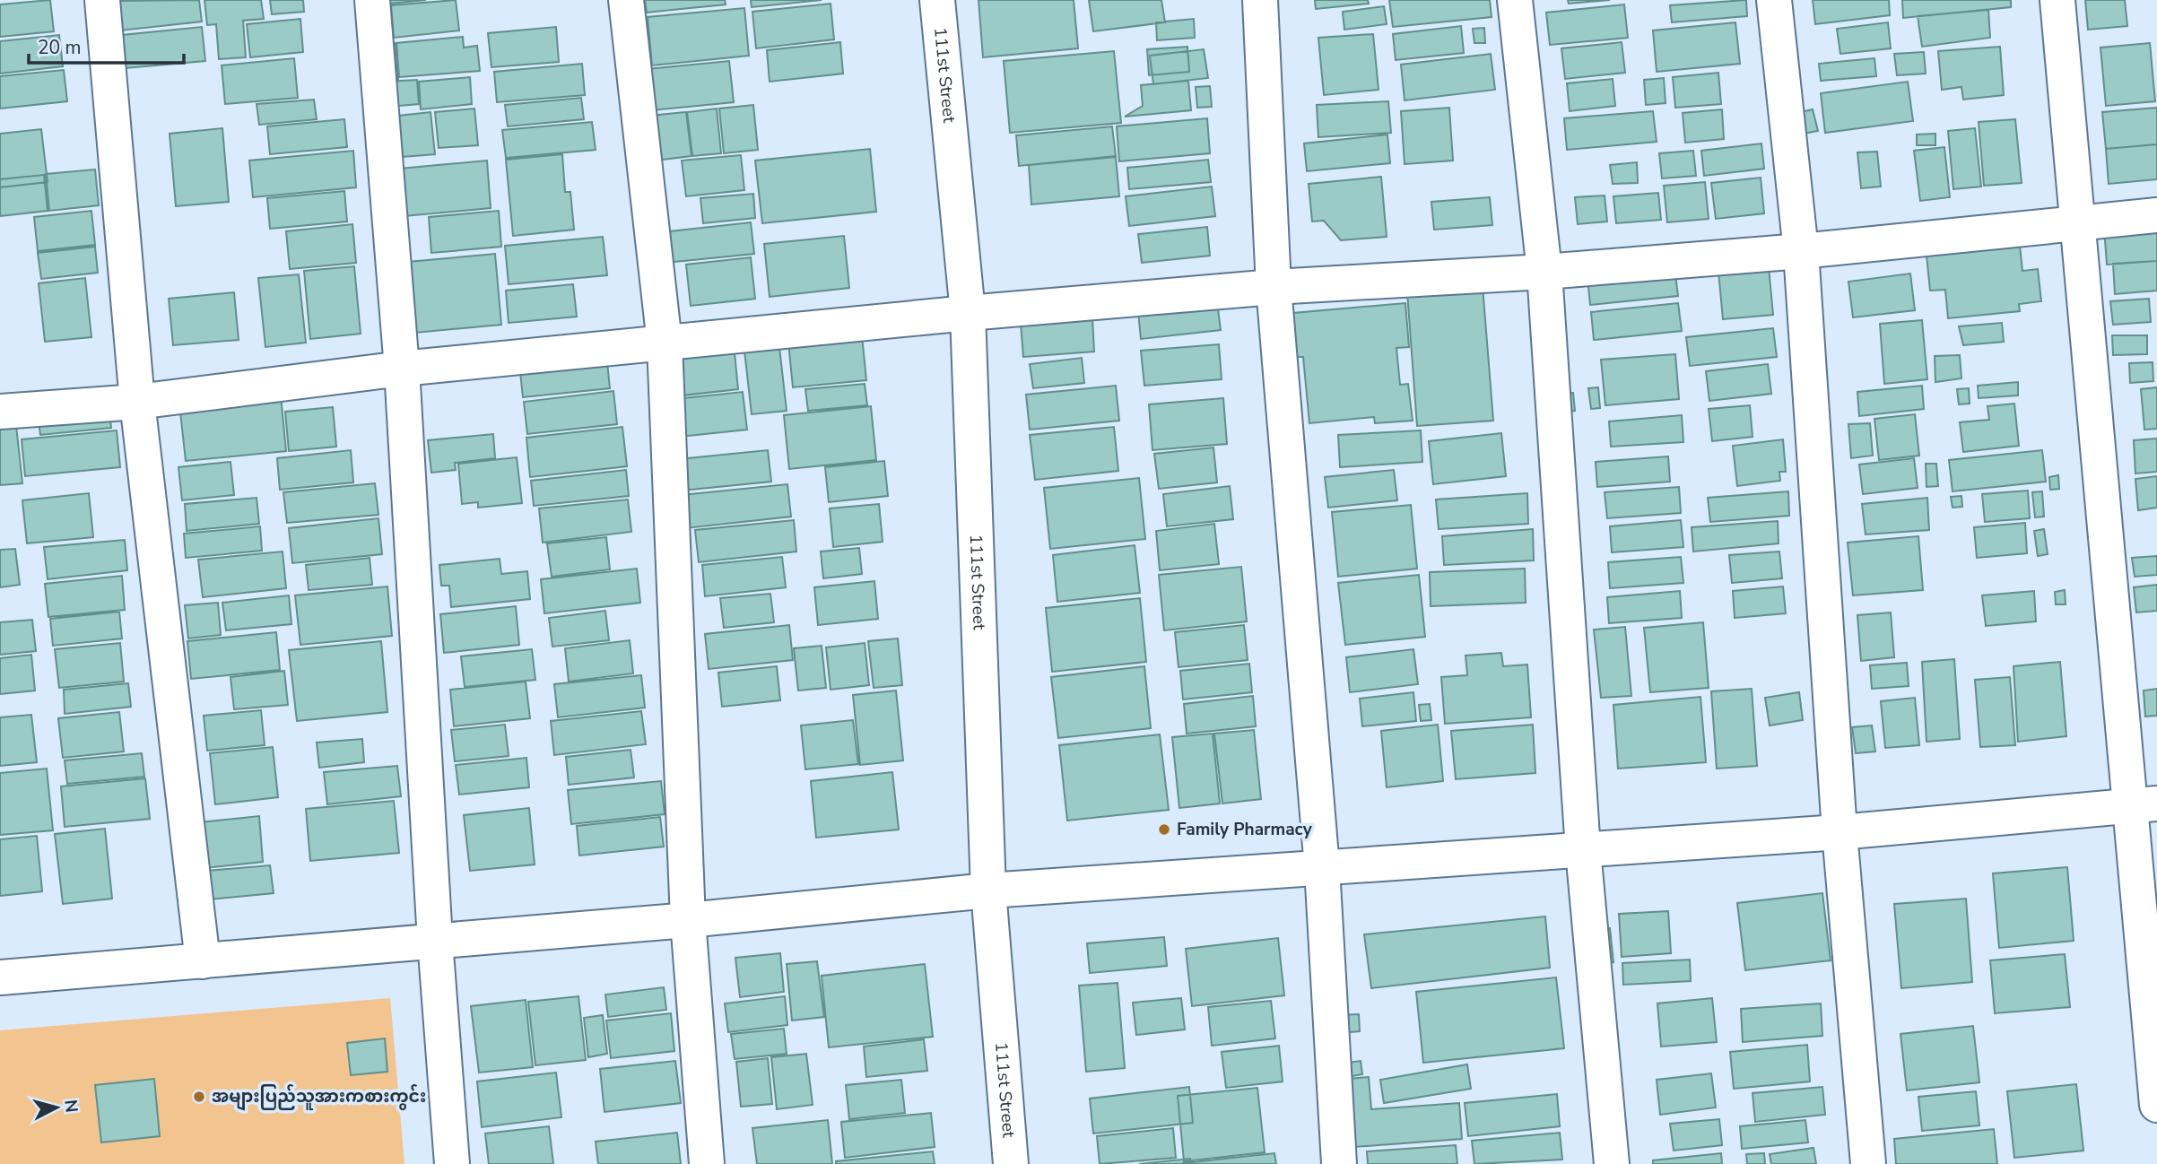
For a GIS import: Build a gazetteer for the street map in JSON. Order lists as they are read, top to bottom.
{
  "streets": {
    "street": ["111st Street"]
  },
  "places": ["Family Pharmacy", "အများပြည်သူအားကစားကွင်း"],
  "scale_bar": "20 m",
  "north": "right"
}
